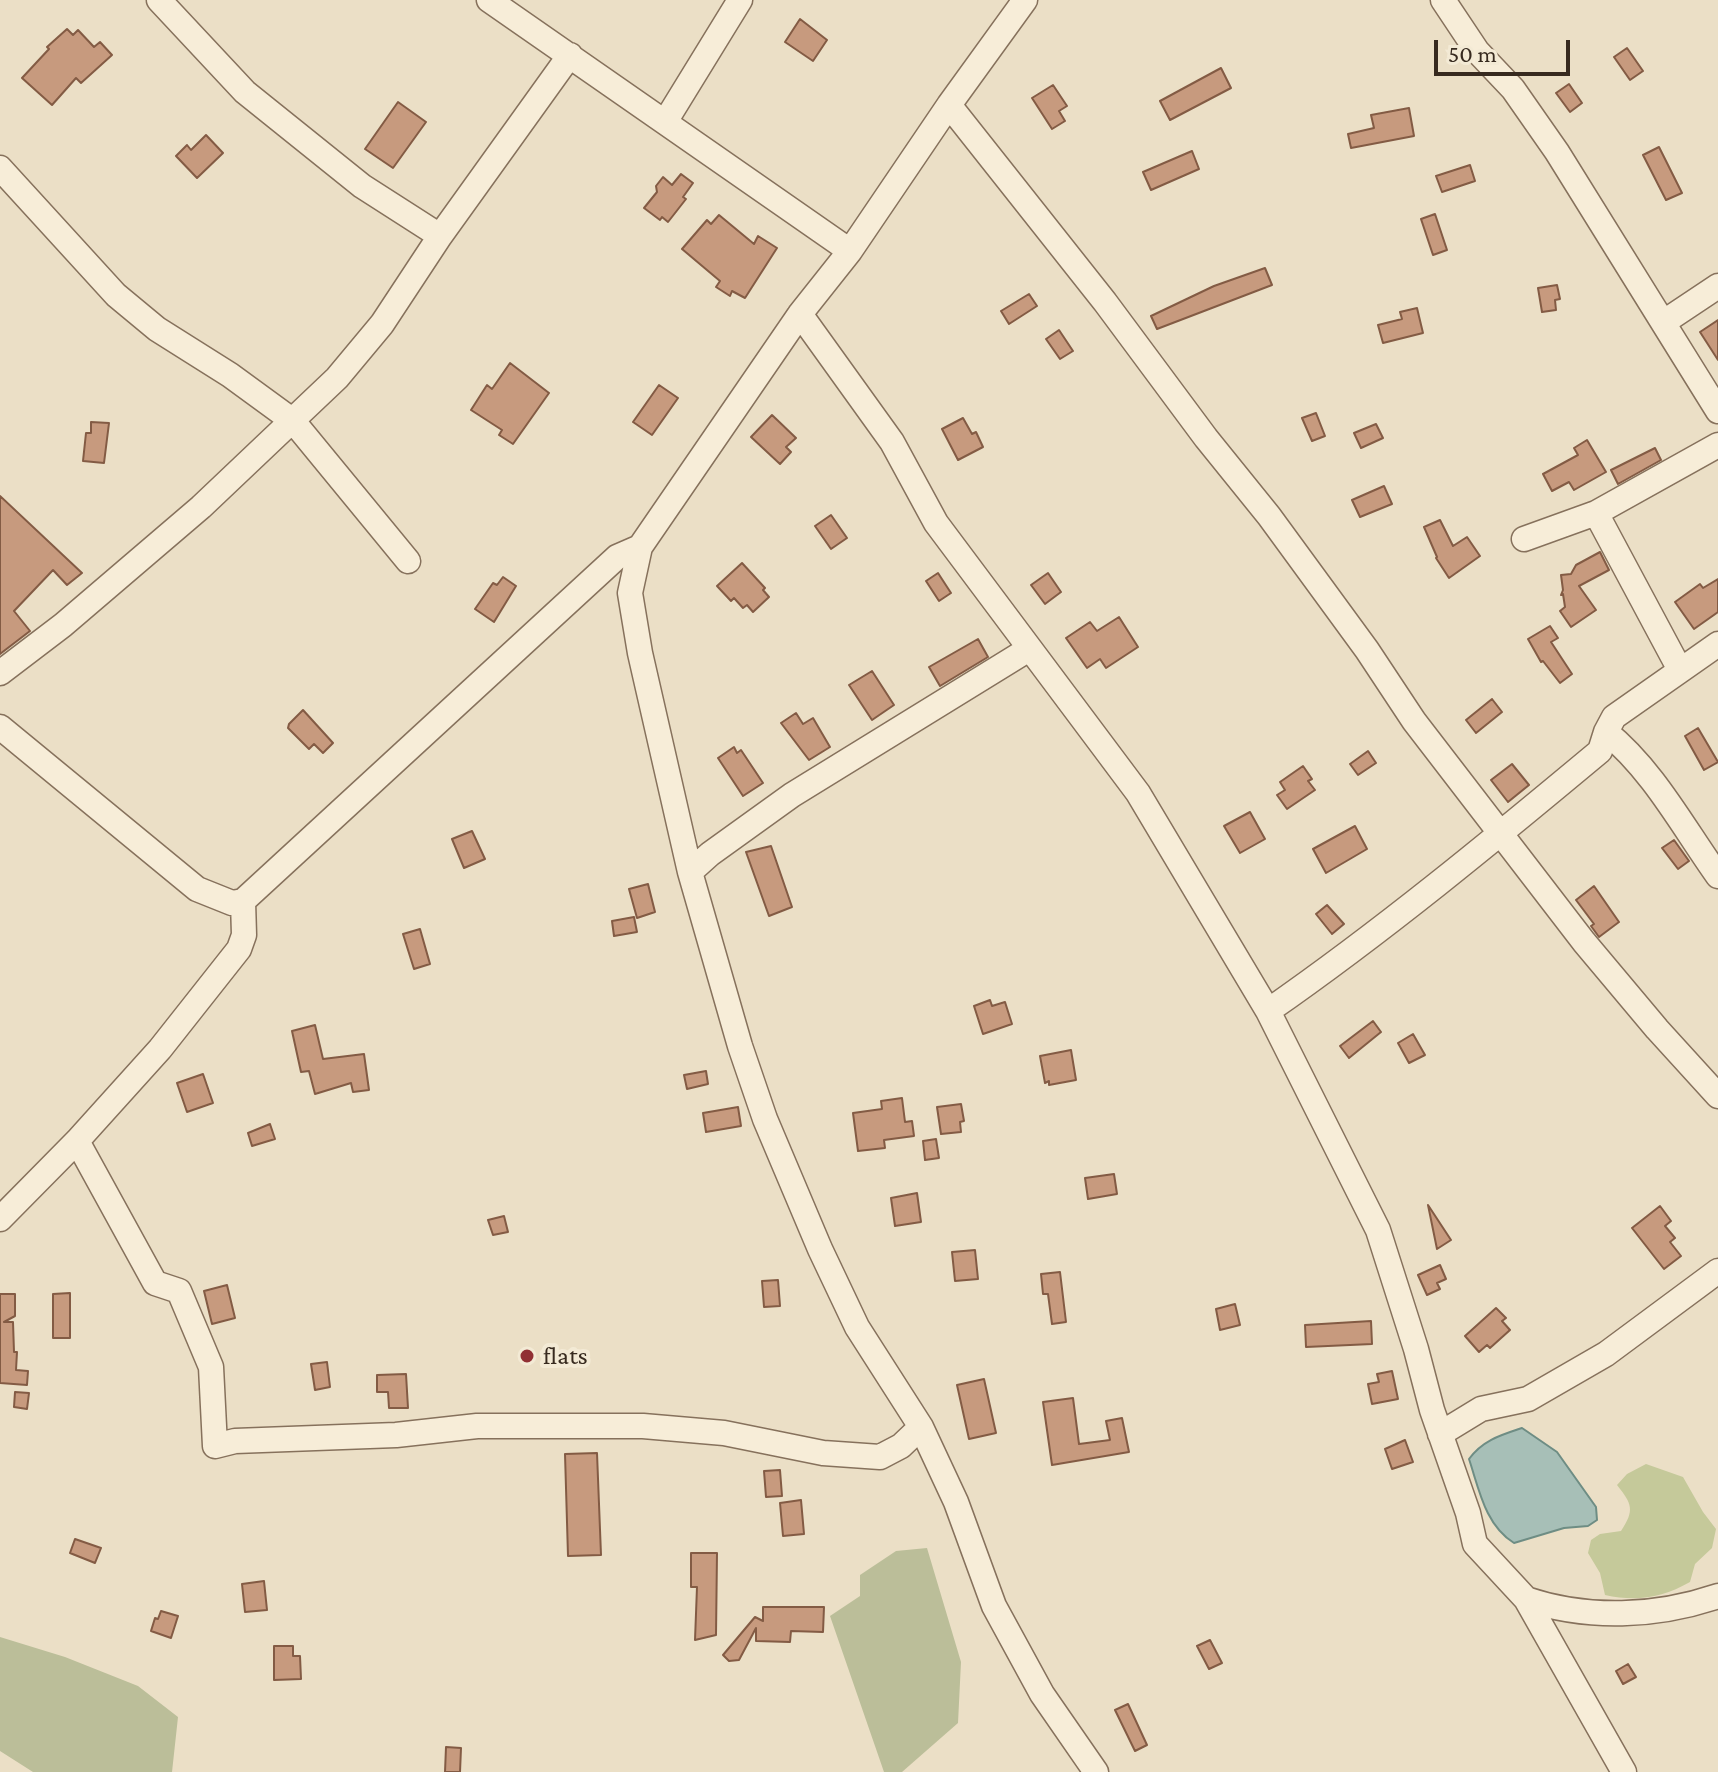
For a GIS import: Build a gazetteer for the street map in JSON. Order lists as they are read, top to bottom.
{
  "places": ["flats"],
  "scale_bar": "50 m"
}
